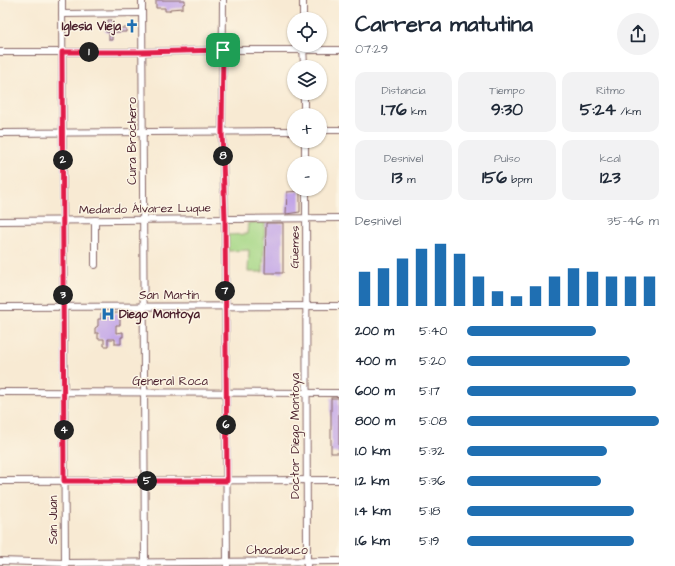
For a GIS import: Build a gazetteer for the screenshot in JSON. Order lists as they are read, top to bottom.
{
  "streets": {
    "street": [
      "Cura Brochero",
      "Medardo Álvarez Luque",
      "Güemes",
      "San Martín",
      "General Roca",
      "Doctor Diego Montoya",
      "San Juan",
      "Chacabuco"
    ]
  },
  "crossings": [
    ["Cura Brochero", "Medardo Álvarez Luque"],
    ["Cura Brochero", "San Martín"],
    ["Cura Brochero", "General Roca"],
    ["Cura Brochero", "Chacabuco"],
    ["Medardo Álvarez Luque", "Güemes"],
    ["Medardo Álvarez Luque", "San Juan"],
    ["Güemes", "San Martín"],
    ["Güemes", "Doctor Diego Montoya"],
    ["San Martín", "Doctor Diego Montoya"],
    ["San Martín", "San Juan"],
    ["General Roca", "Doctor Diego Montoya"],
    ["General Roca", "San Juan"],
    ["Doctor Diego Montoya", "Chacabuco"],
    ["San Juan", "Chacabuco"]
  ],
  "places": {
    "church": ["Iglesia Vieja"],
    "hospital": ["Diego Montoya"]
  },
  "page": {
    "heading": ["Carrera matutina", "07:29"],
    "map_buttons": ["+", "−"],
    "pins": [
      "1",
      "8",
      "2",
      "7",
      "3",
      "6",
      "4",
      "5"
    ],
    "stats": [
      ["Distancia", "1.76 km"],
      ["Tiempo", "9:30"],
      ["Ritmo", "5:24 /km"],
      ["Desnivel", "13 m"],
      ["Pulso", "156 bpm"],
      ["kcal", "123"]
    ],
    "chart": ["Desnivel", "35–46 m"],
    "list": [
      {
        "name": "200 m",
        "note": "5:40"
      },
      {
        "name": "400 m",
        "note": "5:20"
      },
      {
        "name": "600 m",
        "note": "5:17"
      },
      {
        "name": "800 m",
        "note": "5:08"
      },
      {
        "name": "1.0 km",
        "note": "5:32"
      },
      {
        "name": "1.2 km",
        "note": "5:36"
      },
      {
        "name": "1.4 km",
        "note": "5:18"
      },
      {
        "name": "1.6 km",
        "note": "5:19"
      }
    ]
  }
}
